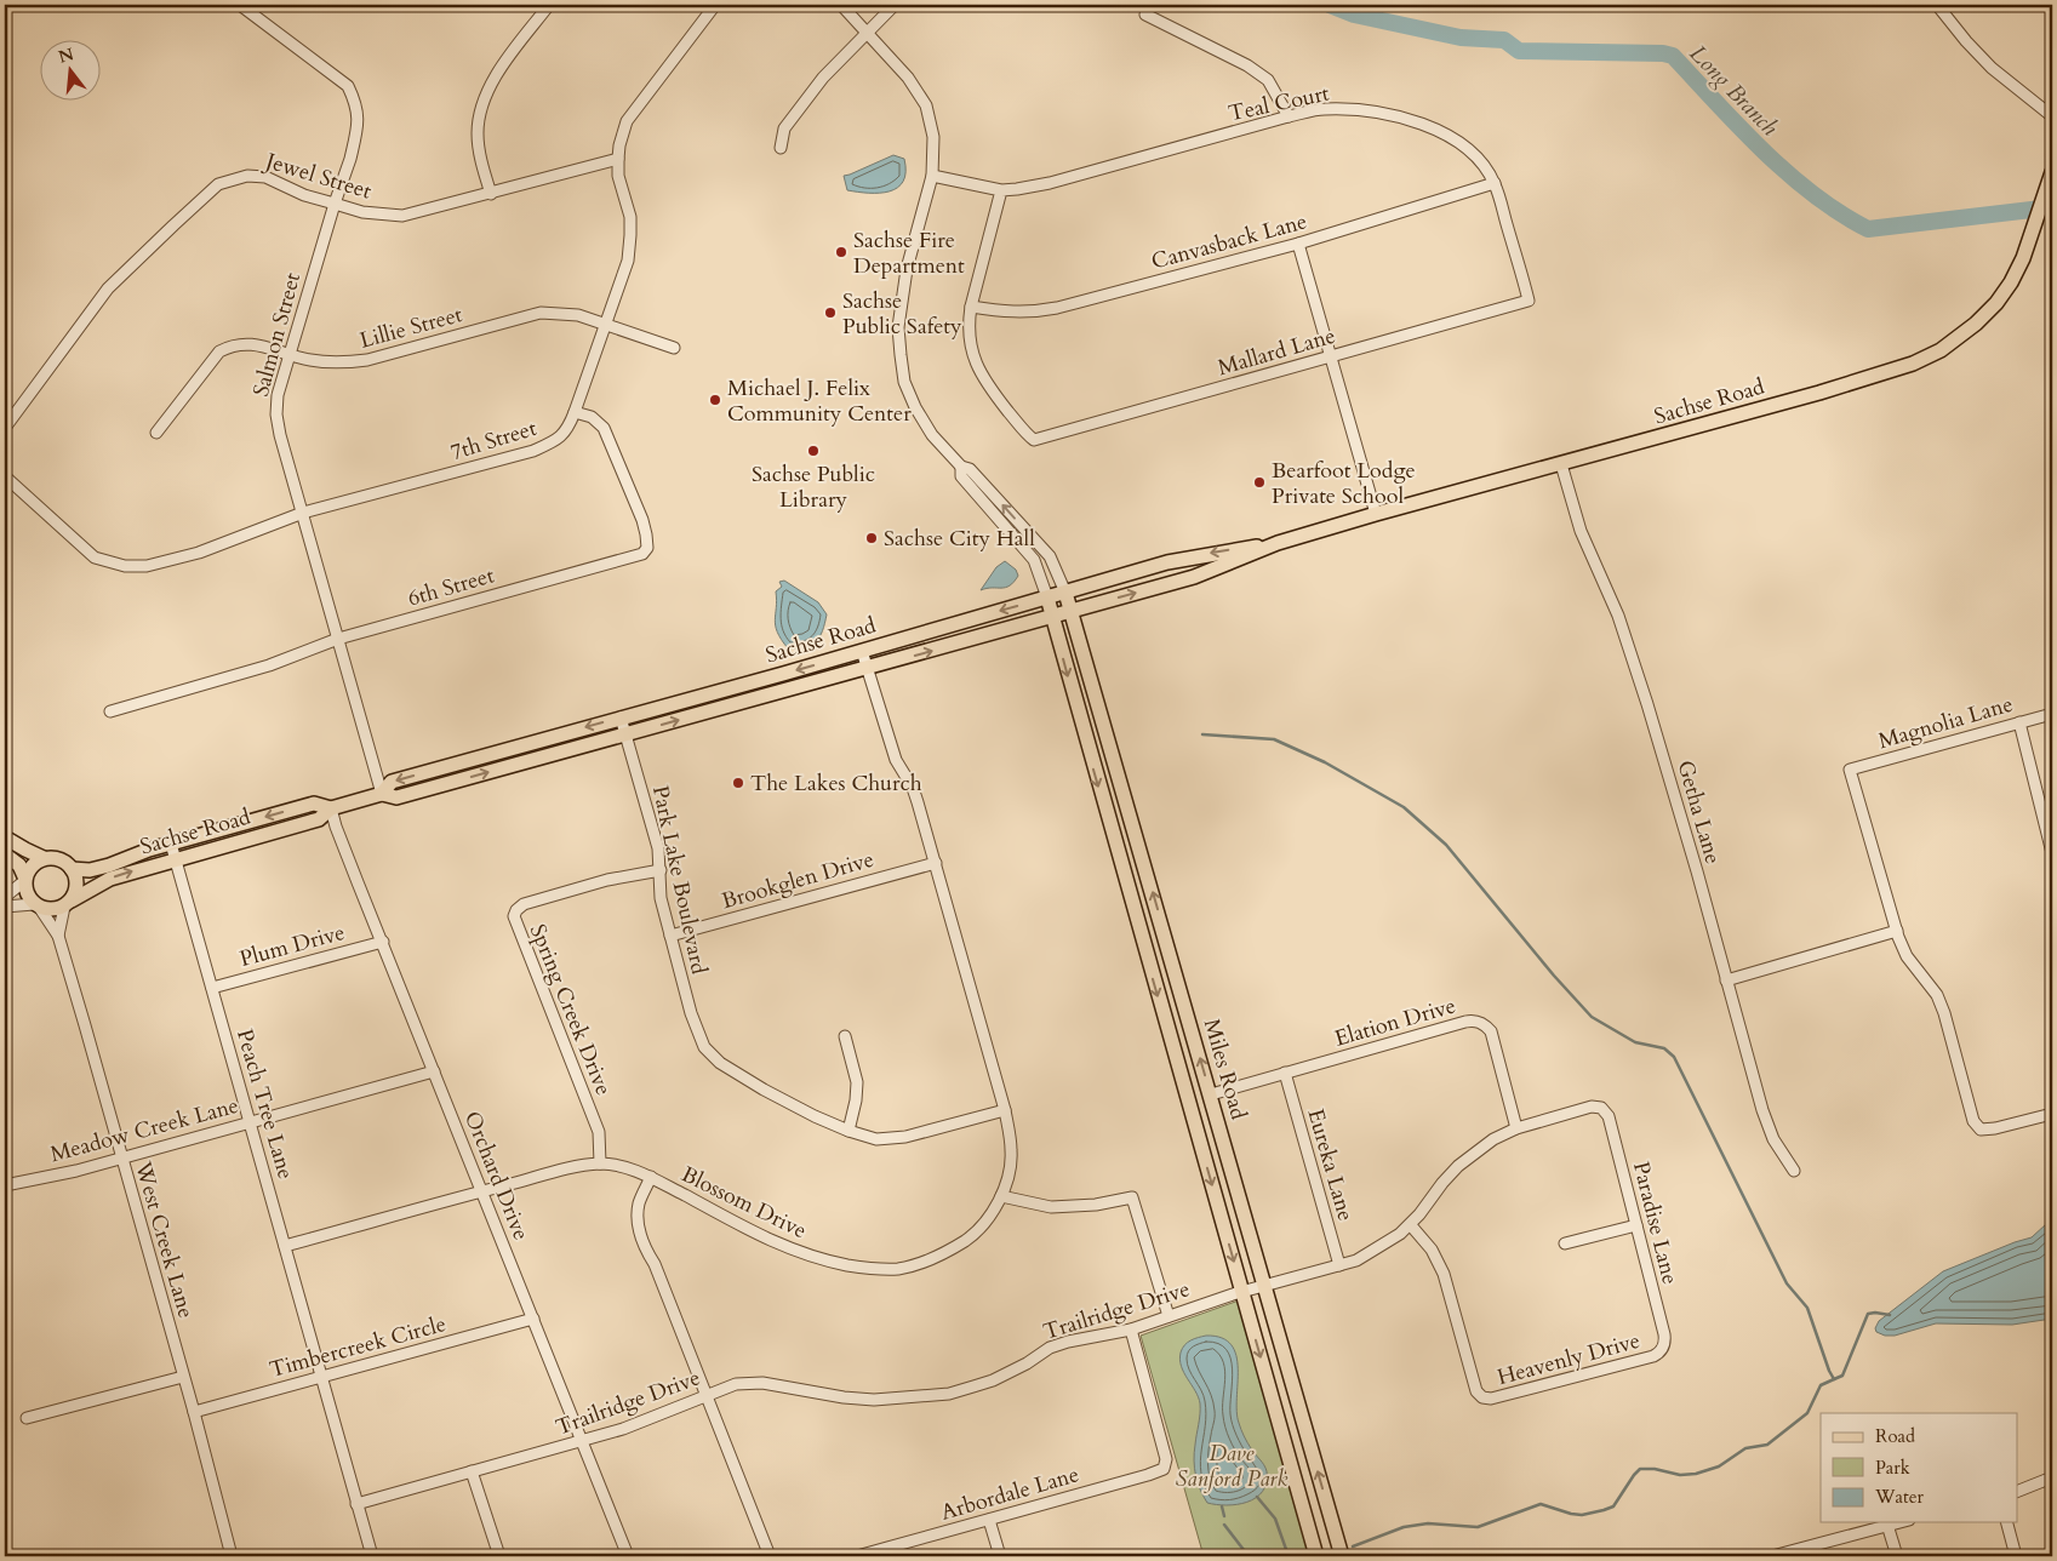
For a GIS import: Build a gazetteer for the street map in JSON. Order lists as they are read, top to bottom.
{
  "streets": {
    "main road": ["Sachse Road", "Miles Road"],
    "street": [
      "Teal Court",
      "Jewel Street",
      "Canvasback Lane",
      "Lillie Street",
      "Salmon Street",
      "Mallard Lane",
      "7th Street",
      "6th Street",
      "Magnolia Lane",
      "Getha Lane",
      "Park Lake Boulevard",
      "Brookglen Drive",
      "Plum Drive",
      "Spring Creek Drive",
      "Elation Drive",
      "Peach Tree Lane",
      "Meadow Creek Lane",
      "Eureka Lane",
      "Orchard Drive",
      "Blossom Drive",
      "Paradise Lane",
      "West Creek Lane",
      "Trailridge Drive",
      "Timbercreek Circle",
      "Heavenly Drive",
      "Arbordale Lane"
    ]
  },
  "crossings": [
    ["Teal Court", "Canvasback Lane"],
    ["Teal Court", "Mallard Lane"],
    ["Jewel Street", "Salmon Street"],
    ["Jewel Street", "7th Street"],
    ["Canvasback Lane", "Mallard Lane"],
    ["Lillie Street", "Salmon Street"],
    ["Lillie Street", "7th Street"],
    ["Salmon Street", "Sachse Road"],
    ["Salmon Street", "7th Street"],
    ["Salmon Street", "6th Street"],
    ["Sachse Road", "Getha Lane"],
    ["Sachse Road", "Park Lake Boulevard"],
    ["Sachse Road", "Miles Road"],
    ["Sachse Road", "Peach Tree Lane"],
    ["Sachse Road", "Orchard Drive"],
    ["Sachse Road", "Blossom Drive"],
    ["Sachse Road", "West Creek Lane"],
    ["7th Street", "6th Street"],
    ["Park Lake Boulevard", "Brookglen Drive"],
    ["Park Lake Boulevard", "Spring Creek Drive"],
    ["Park Lake Boulevard", "Blossom Drive"],
    ["Brookglen Drive", "Blossom Drive"],
    ["Plum Drive", "Peach Tree Lane"],
    ["Plum Drive", "Orchard Drive"],
    ["Spring Creek Drive", "Blossom Drive"],
    ["Elation Drive", "Miles Road"],
    ["Elation Drive", "Eureka Lane"],
    ["Elation Drive", "Trailridge Drive"],
    ["Miles Road", "Trailridge Drive"],
    ["Peach Tree Lane", "Meadow Creek Lane"],
    ["Peach Tree Lane", "Blossom Drive"],
    ["Peach Tree Lane", "Trailridge Drive"],
    ["Peach Tree Lane", "Timbercreek Circle"],
    ["Meadow Creek Lane", "Orchard Drive"],
    ["Meadow Creek Lane", "West Creek Lane"],
    ["Eureka Lane", "Trailridge Drive"],
    ["Orchard Drive", "Blossom Drive"],
    ["Orchard Drive", "Trailridge Drive"],
    ["Orchard Drive", "Timbercreek Circle"],
    ["Paradise Lane", "Trailridge Drive"],
    ["Paradise Lane", "Heavenly Drive"],
    ["West Creek Lane", "Timbercreek Circle"],
    ["Trailridge Drive", "Heavenly Drive"],
    ["Trailridge Drive", "Arbordale Lane"]
  ],
  "water": ["Long Branch"],
  "parks": ["Dave Sanford Park"],
  "places": [
    "Sachse Fire Department",
    "Sachse Public Safety",
    "Michael J. Felix Community Center",
    "Sachse Public Library",
    "Bearfoot Lodge Private School",
    "Sachse City Hall",
    "The Lakes Church"
  ],
  "legend": ["Road", "Park", "Water"],
  "north": "top"
}
